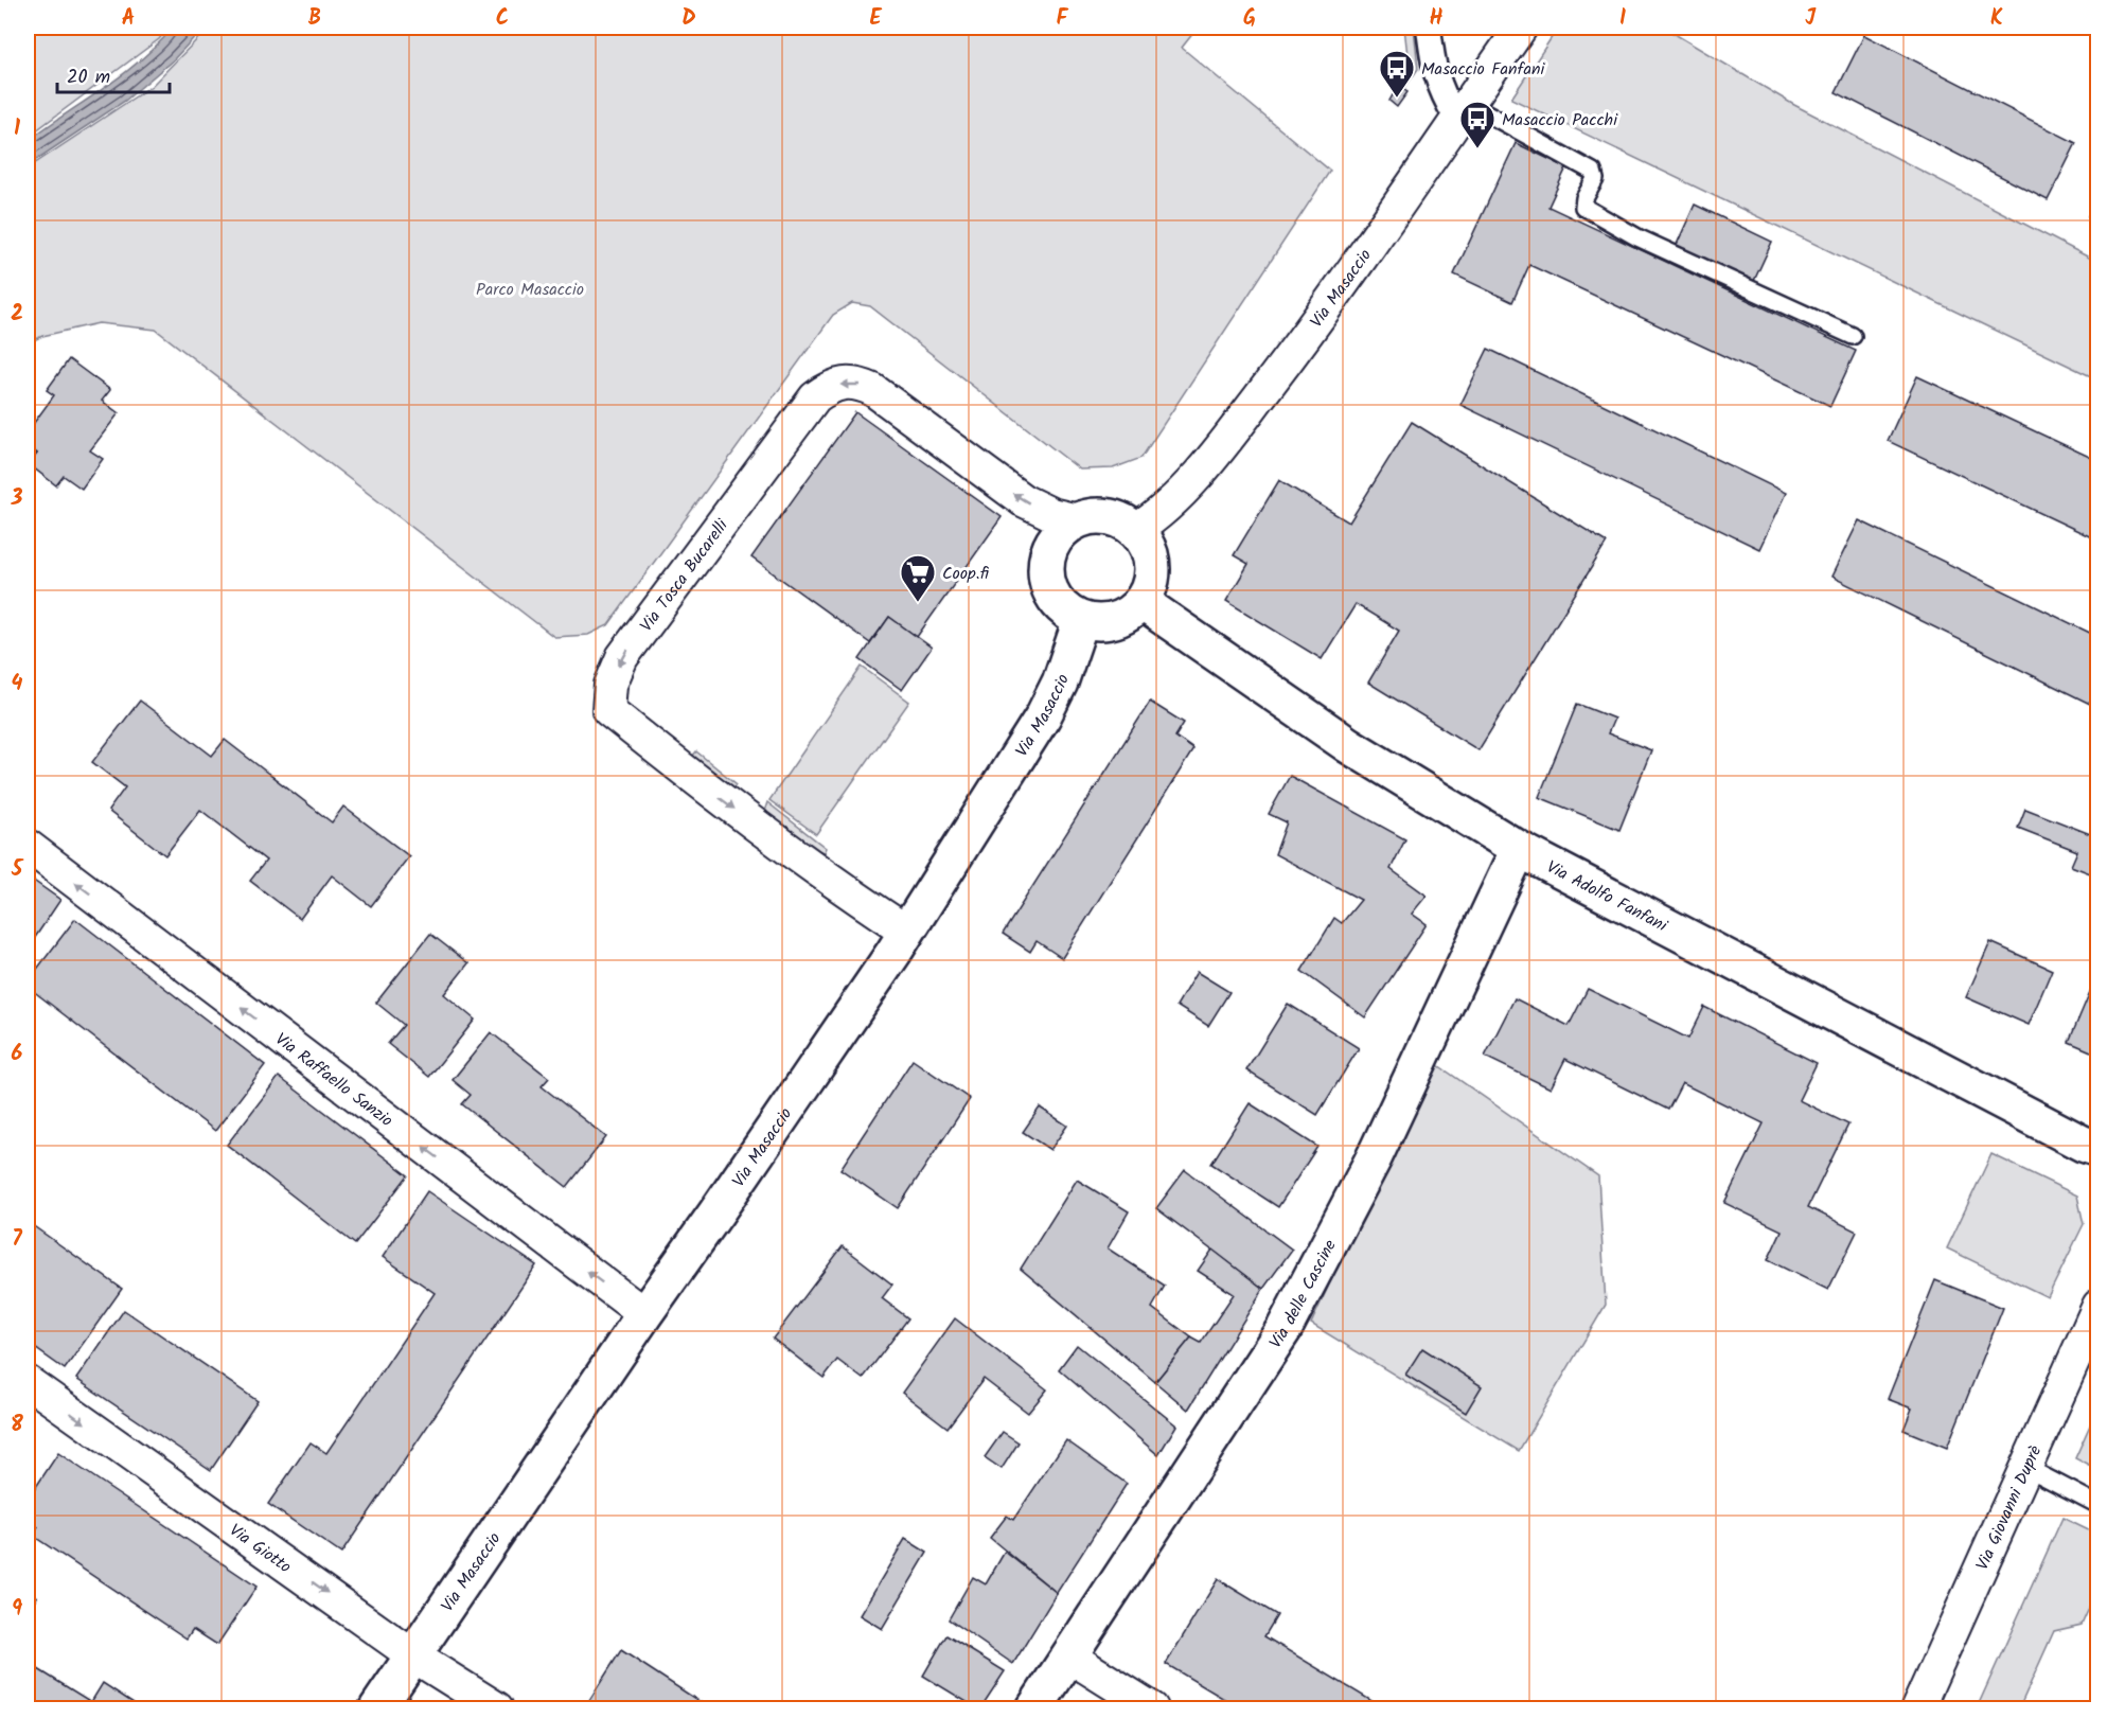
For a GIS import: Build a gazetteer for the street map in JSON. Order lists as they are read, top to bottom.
{
  "streets": {
    "street": [
      "Via Masaccio",
      "Via Tosca Bucarelli",
      "Via Adolfo Fanfani",
      "Via Raffaello Sanzio",
      "Via delle Cascine",
      "Via Giovanni Duprè",
      "Via Giotto"
    ]
  },
  "crossings": [
    ["Via Masaccio", "Via Tosca Bucarelli"],
    ["Via Masaccio", "Via Adolfo Fanfani"],
    ["Via Masaccio", "Via Raffaello Sanzio"],
    ["Via Masaccio", "Via Giotto"],
    ["Via Tosca Bucarelli", "Via Adolfo Fanfani"],
    ["Via Adolfo Fanfani", "Via delle Cascine"]
  ],
  "one_way": ["Via Raffaello Sanzio", "Via Giotto"],
  "parks": ["Parco Masaccio"],
  "places": {
    "bus stop": ["Masaccio Fanfani", "Masaccio Pacchi"],
    "supermarket": ["Coop.fi"]
  },
  "scale_bar": "20 m",
  "grid": {
    "columns": [
      "A",
      "B",
      "C",
      "D",
      "E",
      "F",
      "G",
      "H",
      "I",
      "J",
      "K"
    ],
    "rows": [
      "1",
      "2",
      "3",
      "4",
      "5",
      "6",
      "7",
      "8",
      "9"
    ]
  }
}
